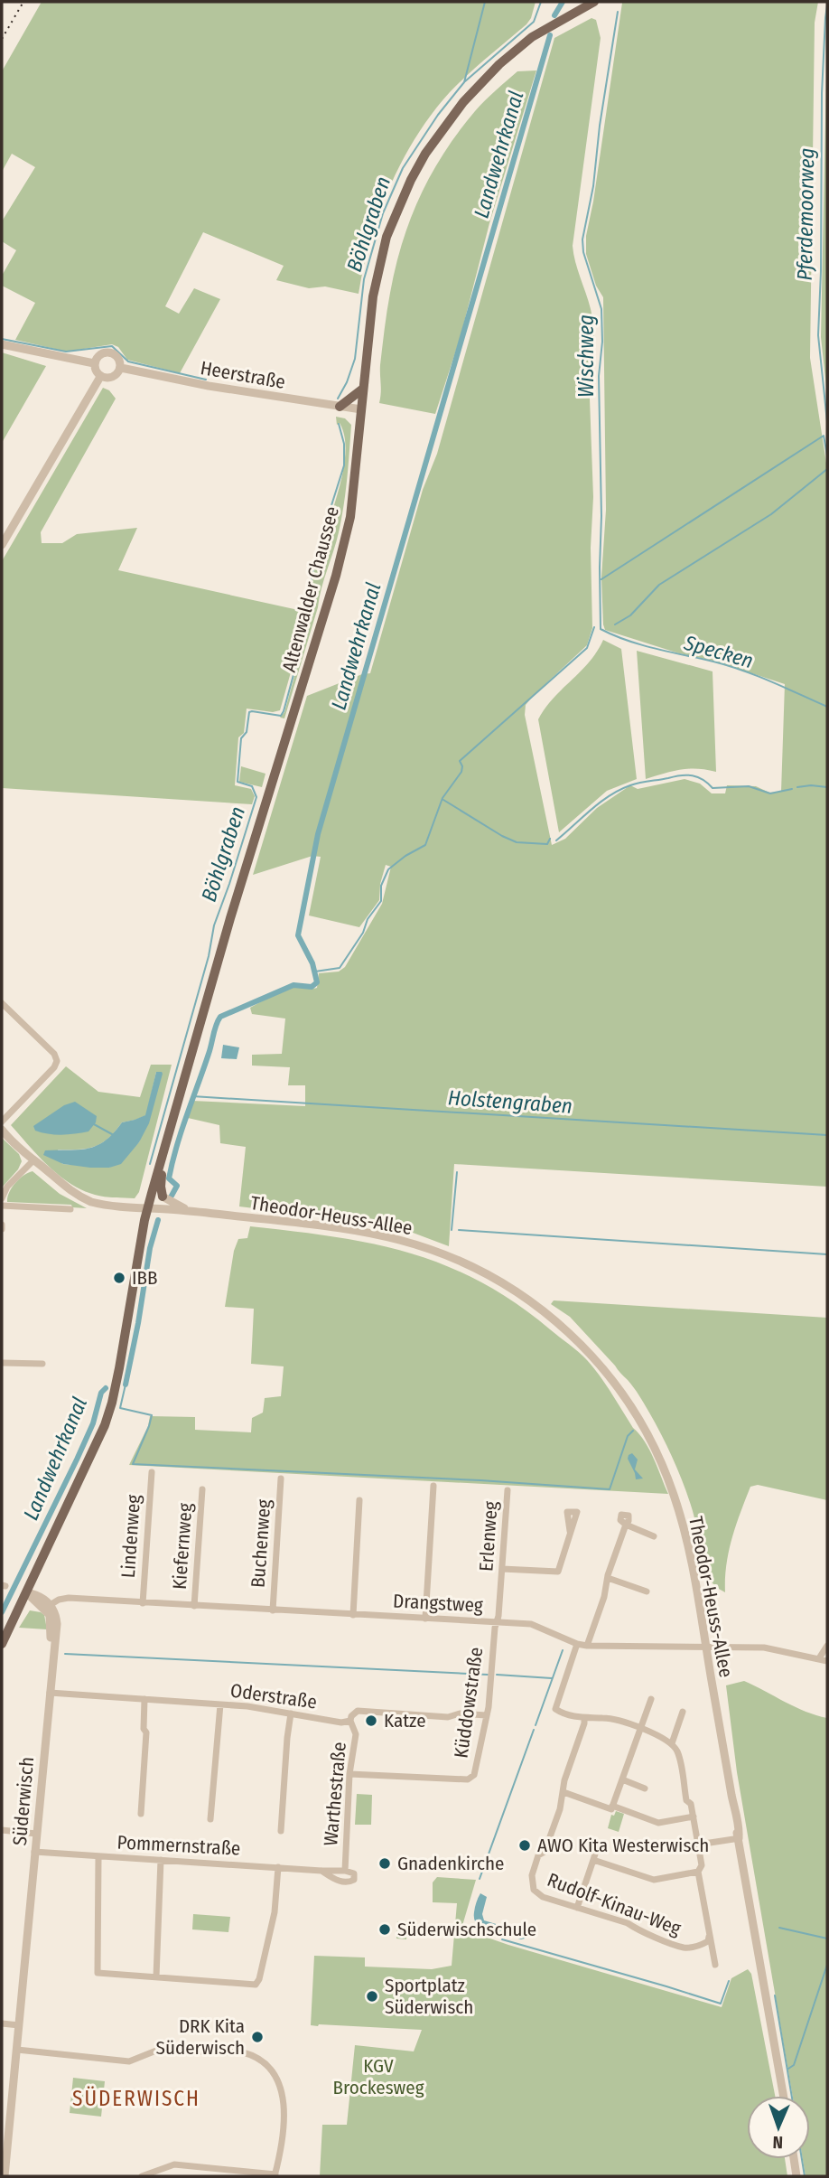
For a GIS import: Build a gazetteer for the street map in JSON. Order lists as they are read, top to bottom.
{
  "streets": {
    "main road": ["Altenwalder Chaussee"],
    "street": [
      "Heerstraße",
      "Theodor-Heuss-Allee",
      "Lindenweg",
      "Erlenweg",
      "Buchenweg",
      "Kiefernweg",
      "Drangstweg",
      "Oderstraße",
      "Küddowstraße",
      "Warthestraße",
      "Süderwisch",
      "Pommernstraße",
      "Rudolf-Kinau-Weg"
    ]
  },
  "crossings": [
    ["Heerstraße", "Altenwalder Chaussee"],
    ["Altenwalder Chaussee", "Theodor-Heuss-Allee"],
    ["Theodor-Heuss-Allee", "Drangstweg"],
    ["Lindenweg", "Drangstweg"],
    ["Erlenweg", "Drangstweg"],
    ["Erlenweg", "Küddowstraße"],
    ["Buchenweg", "Drangstweg"],
    ["Kiefernweg", "Drangstweg"],
    ["Drangstweg", "Küddowstraße"],
    ["Drangstweg", "Süderwisch"],
    ["Oderstraße", "Küddowstraße"],
    ["Oderstraße", "Warthestraße"],
    ["Oderstraße", "Süderwisch"],
    ["Küddowstraße", "Warthestraße"],
    ["Warthestraße", "Pommernstraße"],
    ["Süderwisch", "Pommernstraße"]
  ],
  "districts": ["SÜDERWISCH"],
  "water": [
    "Landwehrkanal",
    "Pferdemoorweg",
    "Böhlgraben",
    "Wischweg",
    "Specken",
    "Holstengraben"
  ],
  "parks": ["KGV Brockesweg"],
  "places": [
    "IBB",
    "Katze",
    "AWO Kita Westerwisch",
    "Gnadenkirche",
    "Süderwischschule",
    "Sportplatz Süderwisch",
    "DRK Kita Süderwisch"
  ],
  "north": "bottom"
}
